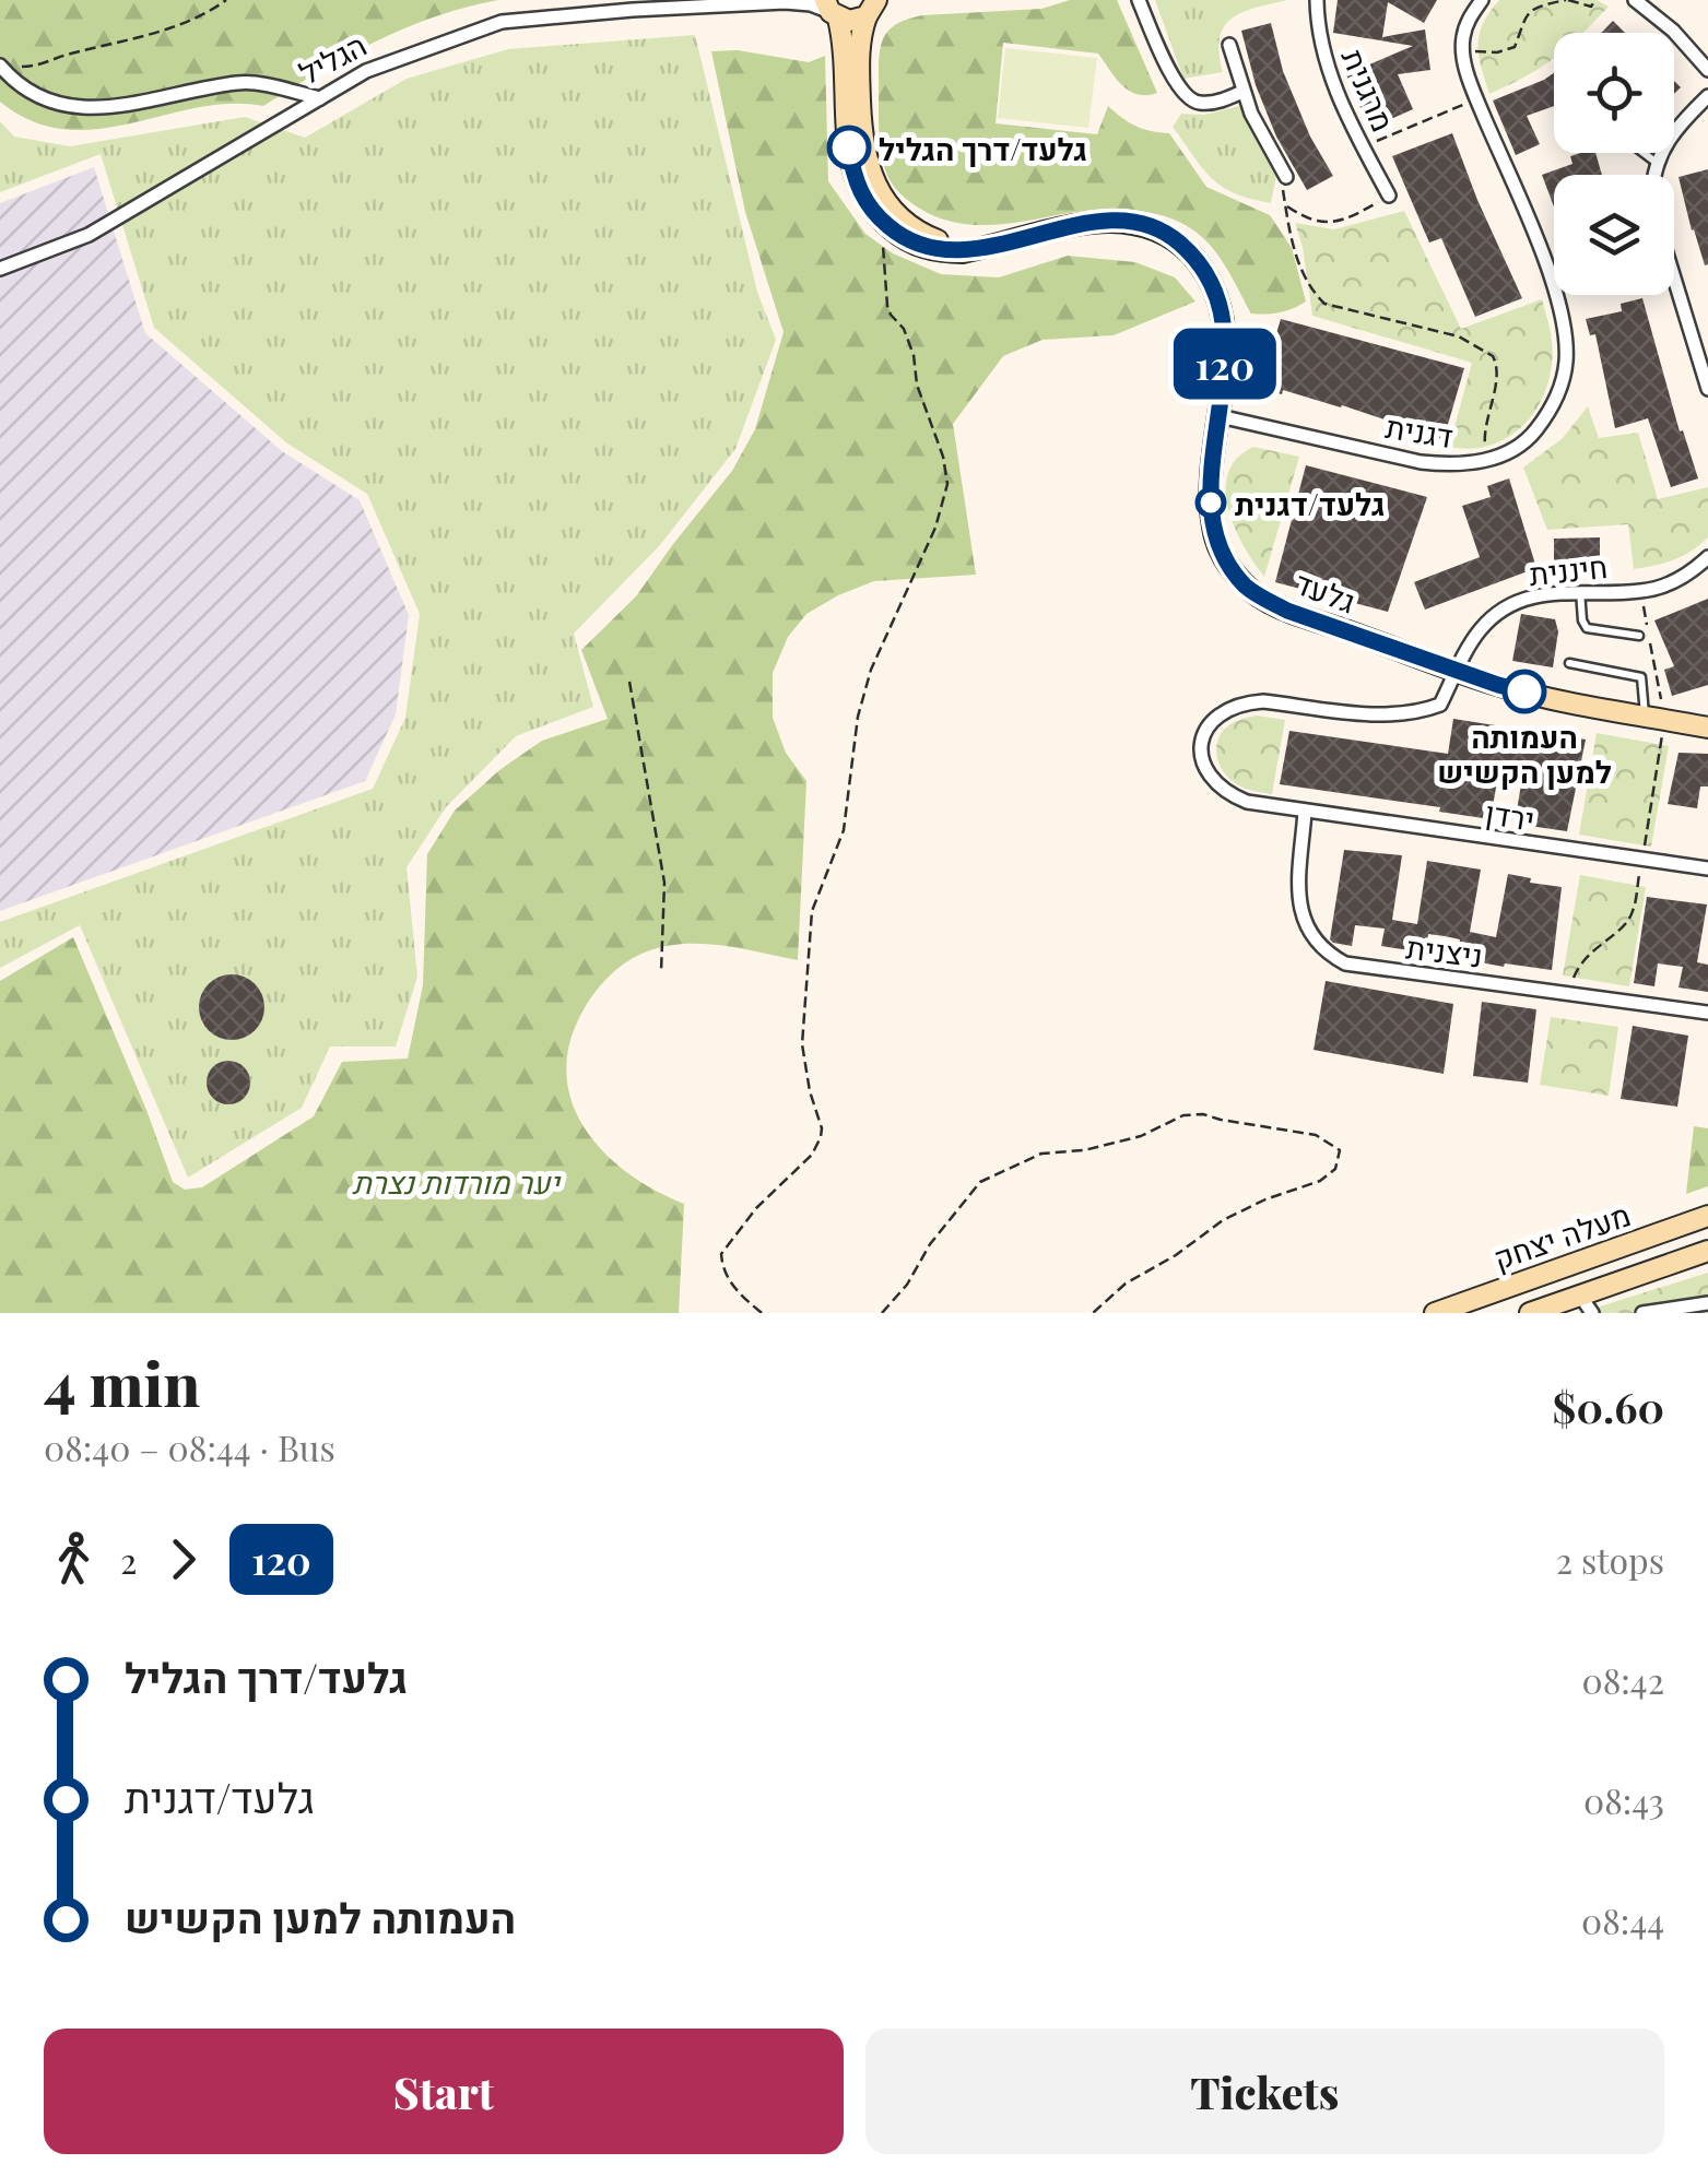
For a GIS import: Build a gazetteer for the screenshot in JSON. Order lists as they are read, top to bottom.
{
  "streets": {
    "street": [
      "הגליל",
      "מרגנית",
      "דגנית",
      "חיננית",
      "גלעד",
      "ירדן",
      "ניצנית",
      "מעלה יצחק"
    ]
  },
  "crossings": [
    ["הגליל", "גלעד"],
    ["דגנית", "גלעד"],
    ["חיננית", "גלעד"],
    ["חיננית", "ירדן"],
    ["חיננית", "ניצנית"],
    ["ירדן", "ניצנית"]
  ],
  "parks": ["יער מורדות נצרת"],
  "places": ["גלעד/דרך הגליל", "גלעד/דגנית", "העמותה למען הקשיש"],
  "lines": ["bus line 120"],
  "page": {
    "on_map": "120",
    "heading": ["4 min", "08:40 – 08:44 · Bus", "$0.60"],
    "legs": ["2", "120", "2 stops"],
    "list": [
      {
        "name": "גלעד/דרך הגליל",
        "value": "08:42"
      },
      {
        "name": "גלעד/דגנית",
        "value": "08:43"
      },
      {
        "name": "העמותה למען הקשיש",
        "value": "08:44"
      }
    ],
    "buttons": ["Start", "Tickets"]
  }
}
